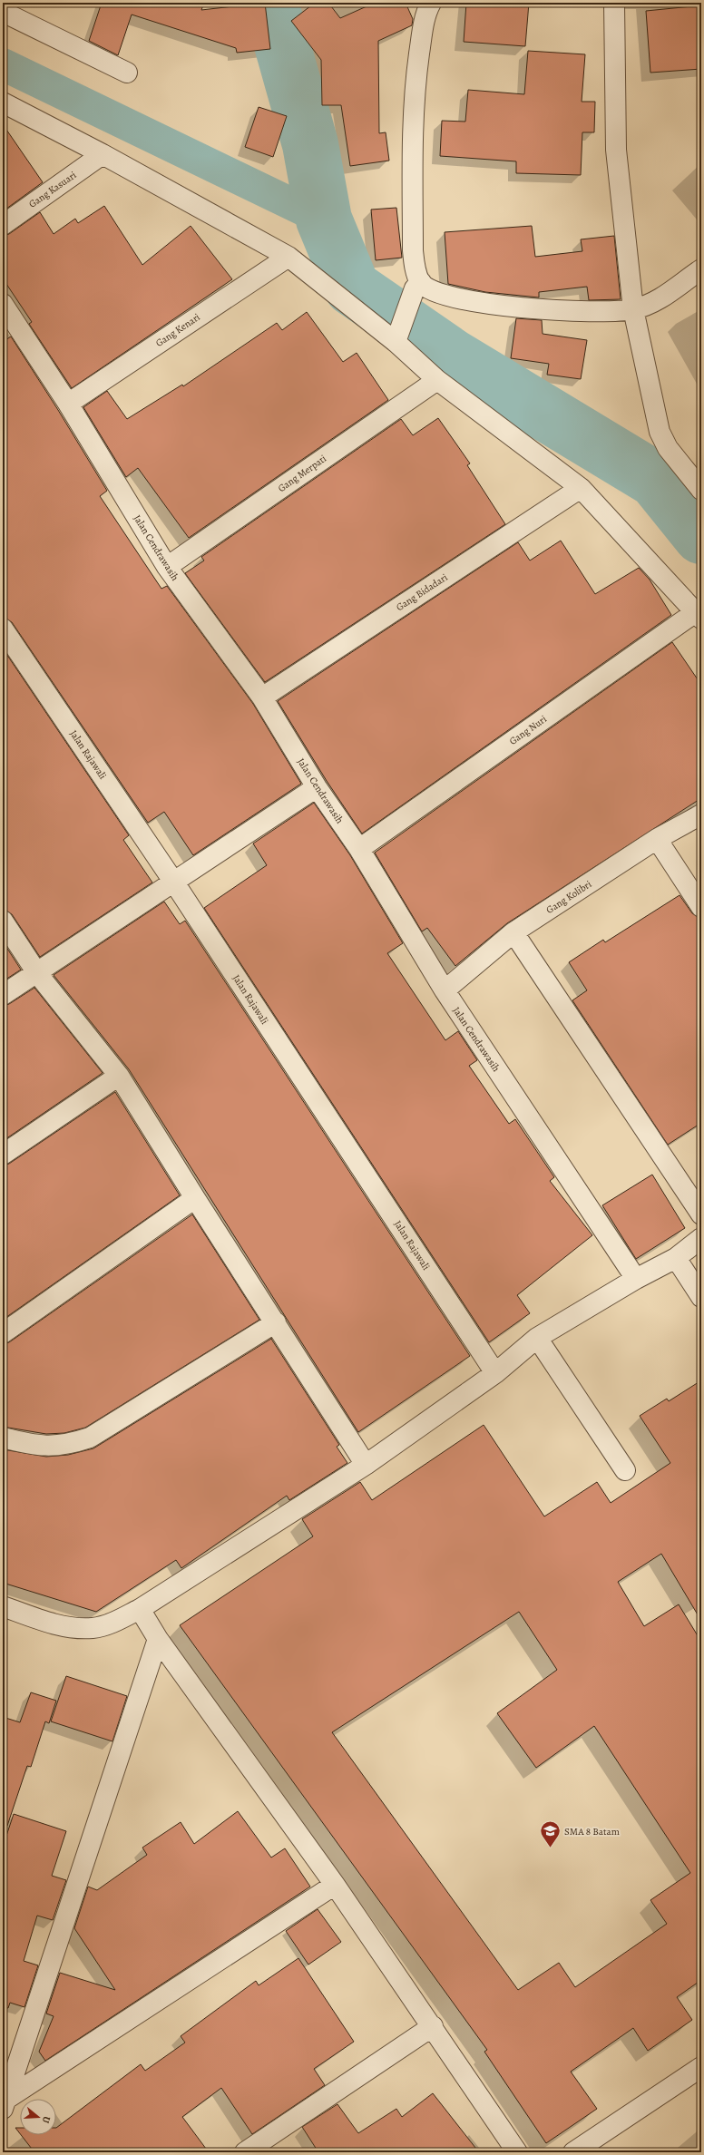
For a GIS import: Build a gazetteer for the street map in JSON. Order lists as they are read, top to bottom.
{
  "streets": {
    "street": [
      "Gang Kasuari",
      "Gang Kenari",
      "Gang Merpati",
      "Jalan Cendrawasih",
      "Gang Bidadari",
      "Gang Nuri",
      "Jalan Rajawali",
      "Gang Kolibri"
    ]
  },
  "crossings": [
    ["Gang Kenari", "Jalan Cendrawasih"],
    ["Gang Merpati", "Jalan Cendrawasih"],
    ["Jalan Cendrawasih", "Gang Bidadari"],
    ["Jalan Cendrawasih", "Gang Nuri"],
    ["Jalan Cendrawasih", "Gang Kolibri"]
  ],
  "places": {
    "school or university": ["SMA 8 Batam"]
  },
  "north": "right"
}
